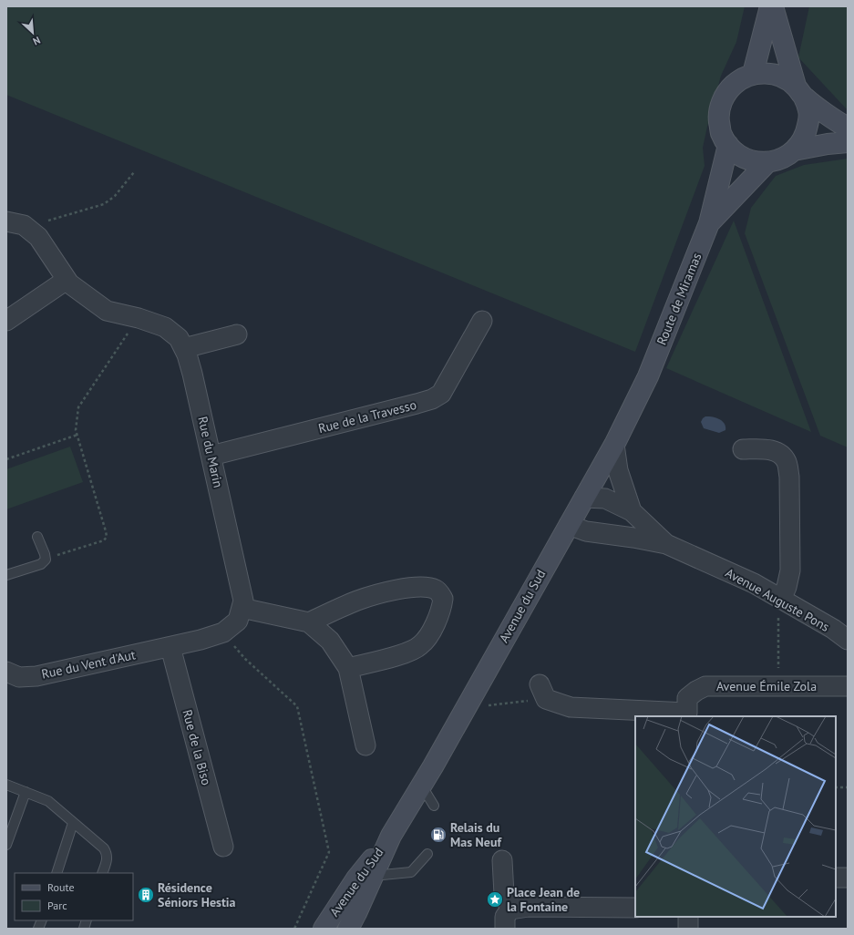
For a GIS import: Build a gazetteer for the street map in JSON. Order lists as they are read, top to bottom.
{
  "streets": {
    "main road": ["Route de Miramas", "Avenue du Sud"],
    "street": [
      "Rue de la Travesso",
      "Rue du Marin",
      "Avenue Auguste Pons",
      "Rue du Vent d'Aut",
      "Avenue Émile Zola",
      "Rue de la Biso"
    ]
  },
  "crossings": [
    ["Route de Miramas", "Avenue du Sud"],
    ["Rue de la Travesso", "Rue du Marin"],
    ["Rue du Marin", "Rue du Vent d'Aut"],
    ["Rue du Marin", "Rue de la Biso"],
    ["Rue du Vent d'Aut", "Rue de la Biso"]
  ],
  "places": {
    "fuel station": ["Relais du Mas Neuf"],
    "building": ["Résidence Séniors Hestia"],
    "place": ["Place Jean de la Fontaine"]
  },
  "legend": ["Route", "Parc"],
  "north": "bottom right"
}
